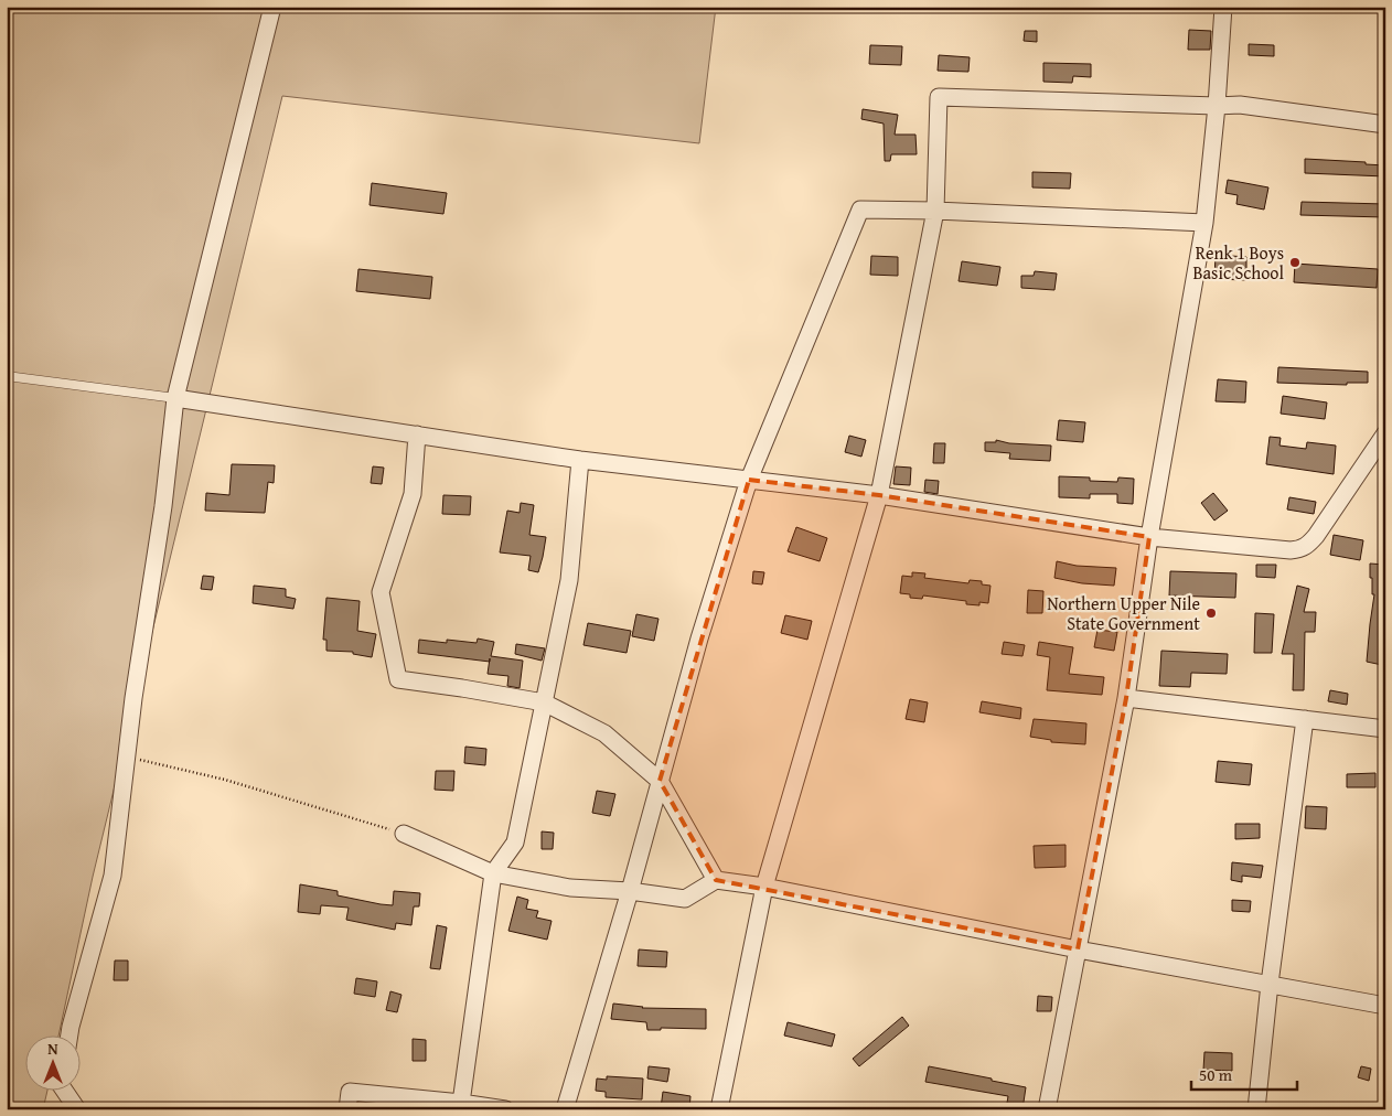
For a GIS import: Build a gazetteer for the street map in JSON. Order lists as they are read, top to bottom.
{
  "places": ["Renk 1 Boys Basic School", "Northern Upper Nile State Government"],
  "scale_bar": "50 m",
  "north": "top"
}
